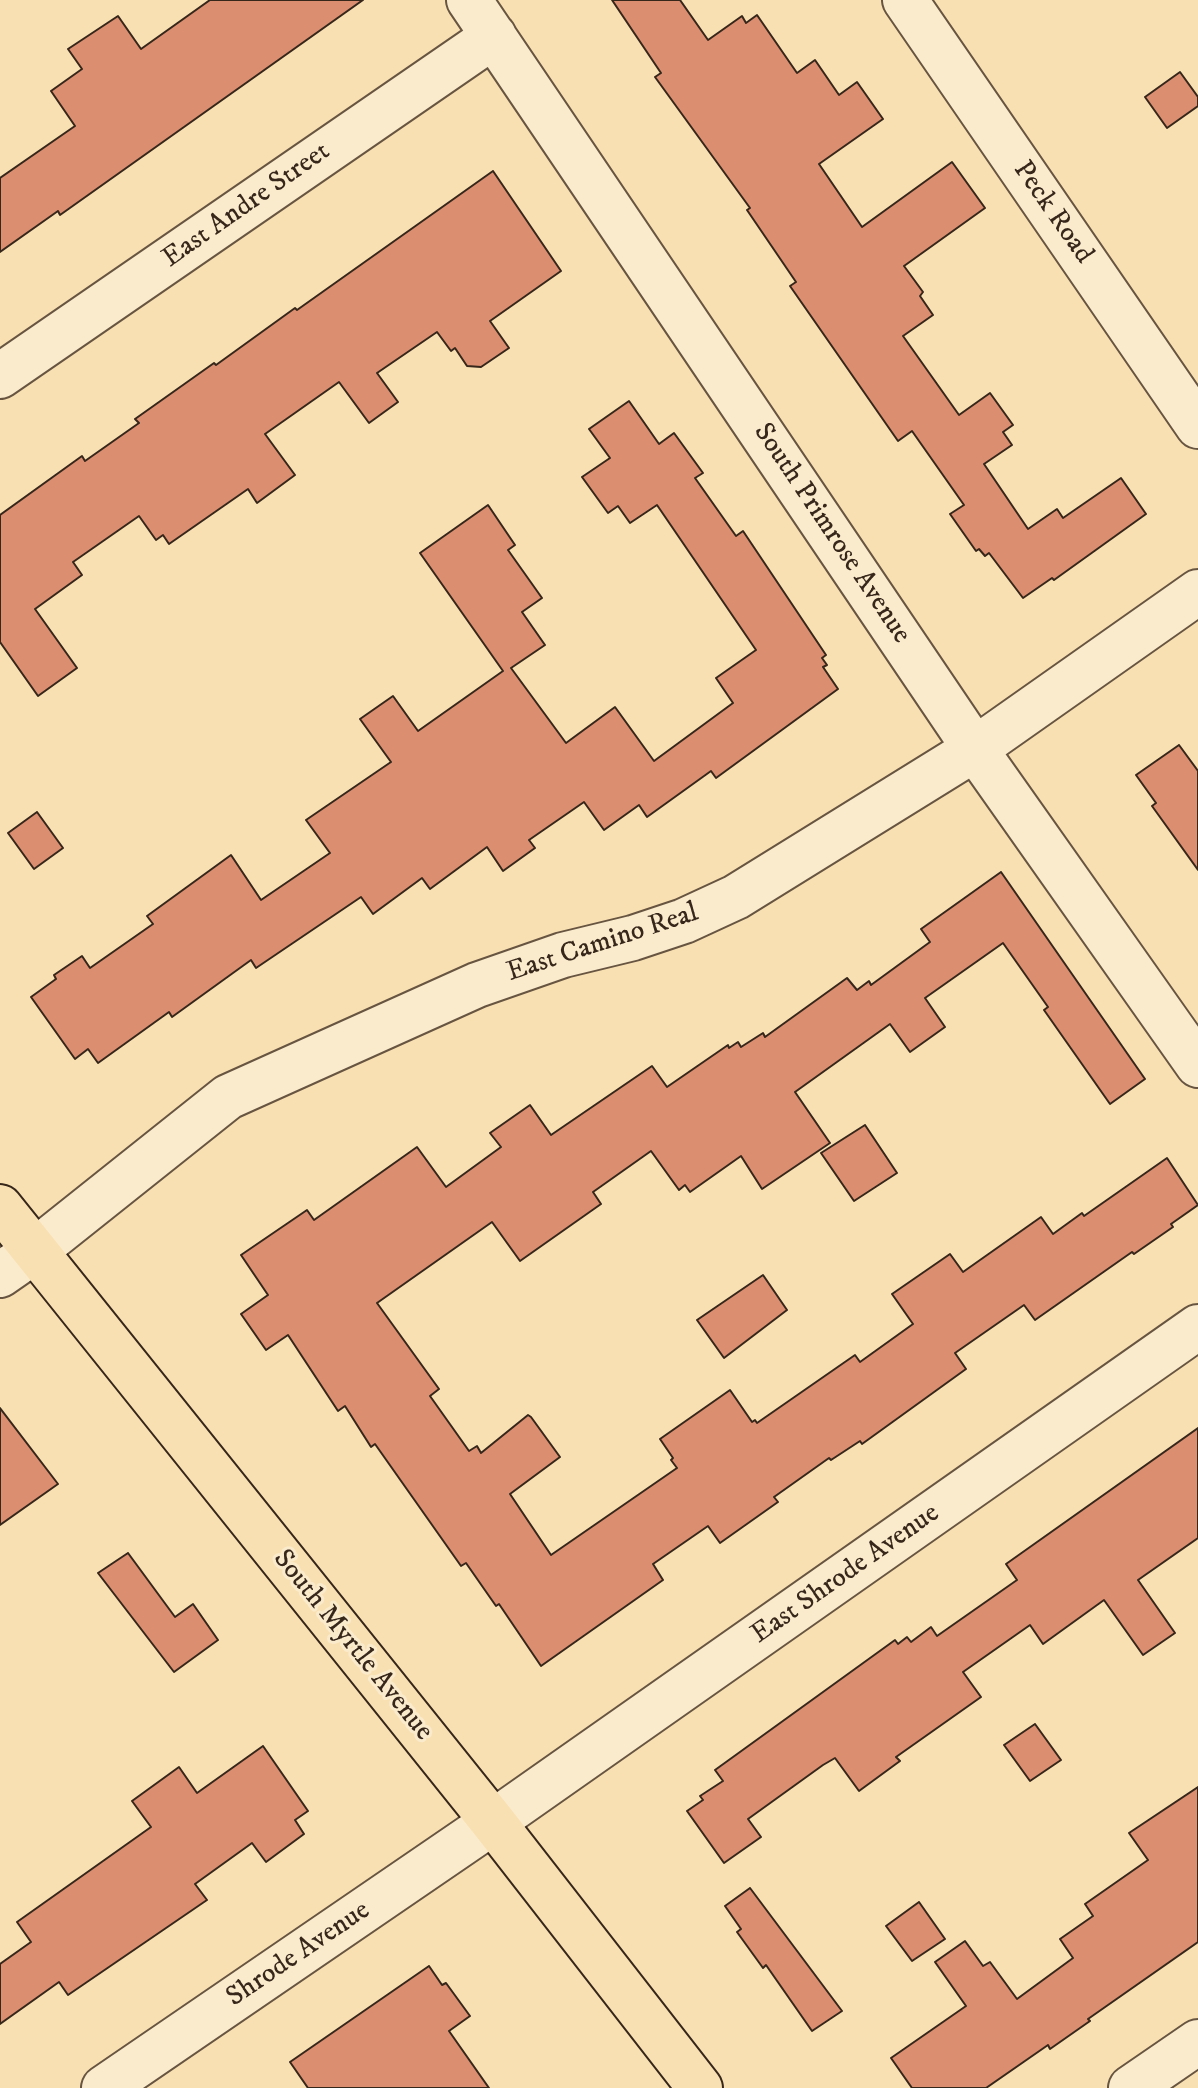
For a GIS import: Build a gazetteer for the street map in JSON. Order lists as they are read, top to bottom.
{
  "streets": {
    "main road": ["South Myrtle Avenue"],
    "street": [
      "East Andre Street",
      "Peck Road",
      "South Primrose Avenue",
      "East Camino Real",
      "East Shrode Avenue",
      "Shrode Avenue"
    ]
  },
  "crossings": [
    ["East Andre Street", "South Primrose Avenue"],
    ["South Primrose Avenue", "East Camino Real"],
    ["East Camino Real", "South Myrtle Avenue"],
    ["East Shrode Avenue", "South Myrtle Avenue"],
    ["East Shrode Avenue", "Shrode Avenue"],
    ["South Myrtle Avenue", "Shrode Avenue"]
  ]
}
